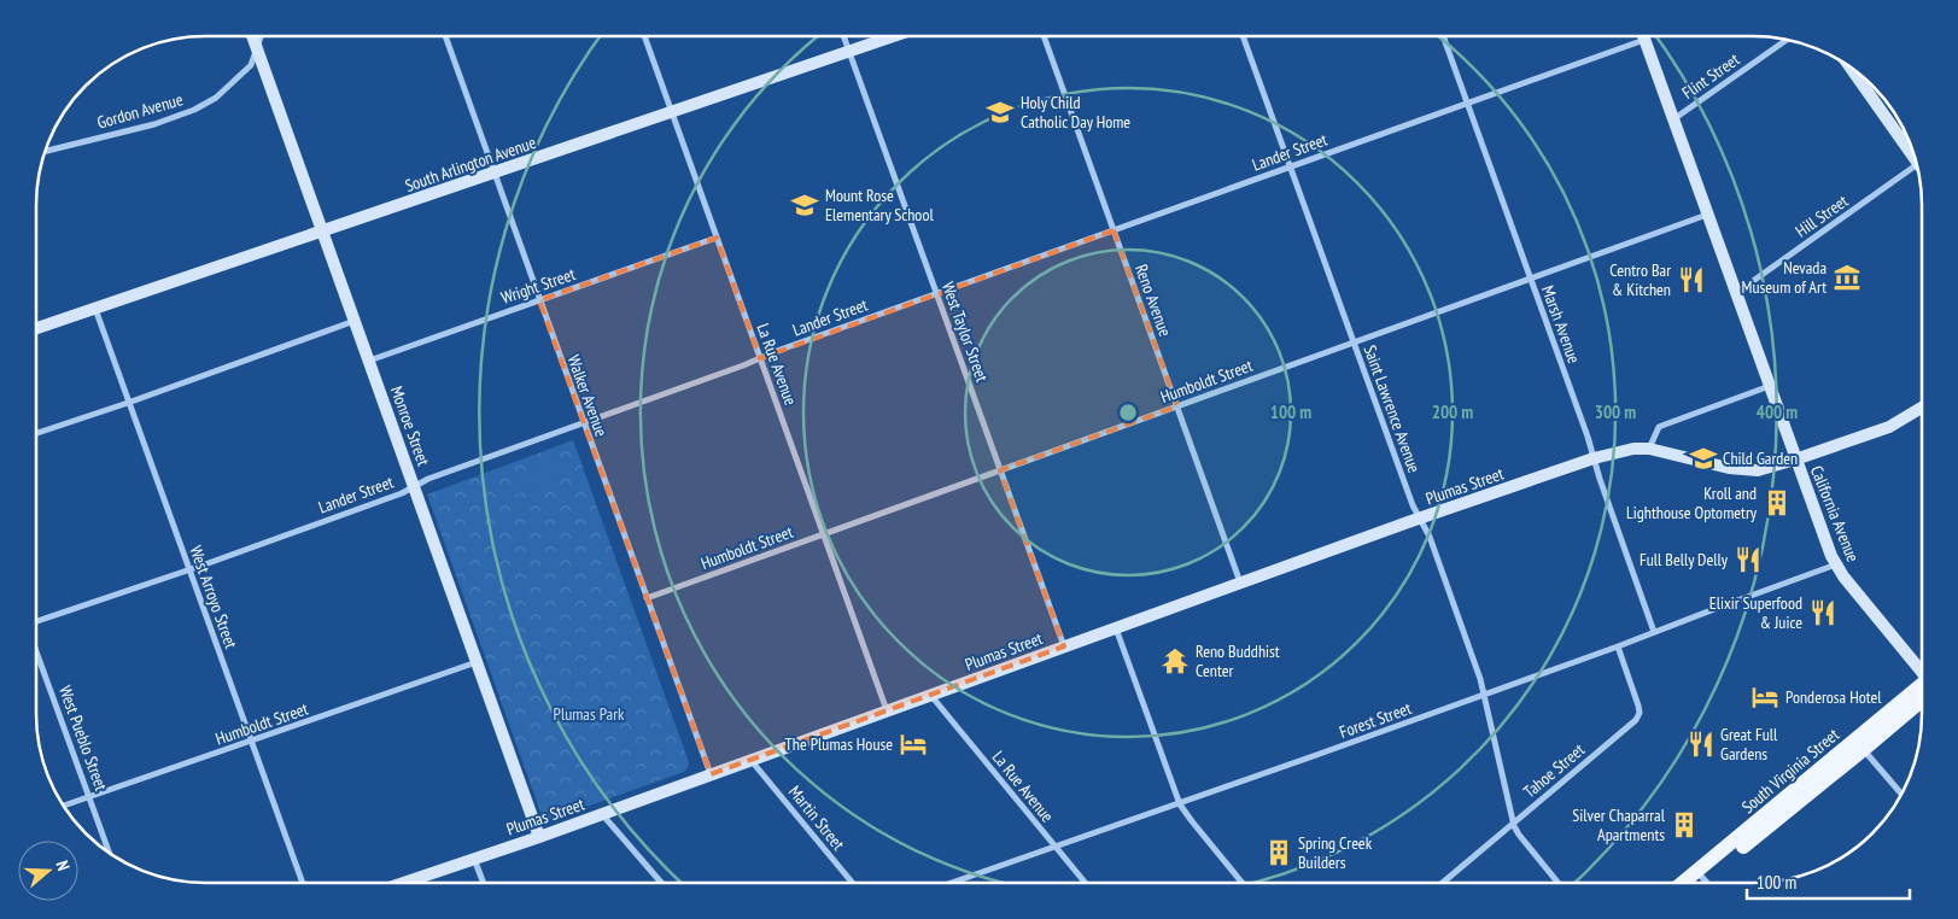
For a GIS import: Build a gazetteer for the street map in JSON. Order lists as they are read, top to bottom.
{
  "streets": {
    "main road": ["South Virginia Street"],
    "street": [
      "Flint Street",
      "Gordon Avenue",
      "Lander Street",
      "South Arlington Avenue",
      "Hill Street",
      "Wright Street",
      "Reno Avenue",
      "Marsh Avenue",
      "West Taylor Street",
      "La Rue Avenue",
      "Humboldt Street",
      "Walker Avenue",
      "Saint Lawrence Avenue",
      "Monroe Street",
      "Plumas Street",
      "California Avenue",
      "West Arroyo Street",
      "Forest Street",
      "West Pueblo Street",
      "Tahoe Street",
      "Martin Street"
    ]
  },
  "crossings": [
    ["Flint Street", "California Avenue"],
    ["Gordon Avenue", "Monroe Street"],
    ["Lander Street", "Reno Avenue"],
    ["Lander Street", "Marsh Avenue"],
    ["Lander Street", "West Taylor Street"],
    ["Lander Street", "La Rue Avenue"],
    ["Lander Street", "Walker Avenue"],
    ["Lander Street", "Saint Lawrence Avenue"],
    ["Lander Street", "Monroe Street"],
    ["Lander Street", "California Avenue"],
    ["Lander Street", "West Arroyo Street"],
    ["South Arlington Avenue", "West Taylor Street"],
    ["South Arlington Avenue", "La Rue Avenue"],
    ["South Arlington Avenue", "Walker Avenue"],
    ["South Arlington Avenue", "Monroe Street"],
    ["South Arlington Avenue", "West Arroyo Street"],
    ["Hill Street", "California Avenue"],
    ["Wright Street", "La Rue Avenue"],
    ["Wright Street", "Walker Avenue"],
    ["Wright Street", "Monroe Street"],
    ["Reno Avenue", "Humboldt Street"],
    ["Reno Avenue", "Plumas Street"],
    ["Marsh Avenue", "Humboldt Street"],
    ["Marsh Avenue", "Plumas Street"],
    ["Marsh Avenue", "Forest Street"],
    ["West Taylor Street", "Humboldt Street"],
    ["West Taylor Street", "Plumas Street"],
    ["La Rue Avenue", "Humboldt Street"],
    ["La Rue Avenue", "Plumas Street"],
    ["La Rue Avenue", "Forest Street"],
    ["Humboldt Street", "Walker Avenue"],
    ["Humboldt Street", "Saint Lawrence Avenue"],
    ["Humboldt Street", "Monroe Street"],
    ["Humboldt Street", "California Avenue"],
    ["Humboldt Street", "West Arroyo Street"],
    ["Humboldt Street", "West Pueblo Street"],
    ["Walker Avenue", "Plumas Street"],
    ["Saint Lawrence Avenue", "Plumas Street"],
    ["Saint Lawrence Avenue", "Forest Street"],
    ["Saint Lawrence Avenue", "Tahoe Street"],
    ["Monroe Street", "Plumas Street"],
    ["Plumas Street", "California Avenue"],
    ["Plumas Street", "Martin Street"],
    ["California Avenue", "Forest Street"],
    ["Forest Street", "Tahoe Street"]
  ],
  "parks": ["Plumas Park"],
  "places": {
    "school or university": ["Holy Child Catholic Day Home", "Mount Rose Elementary School", "Child Garden"],
    "museum": ["Nevada Museum of Art"],
    "restaurant": [
      "Centro Bar & Kitchen",
      "Full Belly Delly",
      "Elixir Superfood & Juice",
      "Great Full Gardens"
    ],
    "building": ["Kroll and Lighthouse Optometry", "Silver Chaparral Apartments", "Spring Creek Builders"],
    "temple": ["Reno Buddhist Center"],
    "hotel": ["Ponderosa Hotel", "The Plumas House"]
  },
  "scale_bar": "100 m",
  "north": "right",
  "rings": [
    "100 m",
    "200 m",
    "300 m",
    "400 m"
  ]
}
